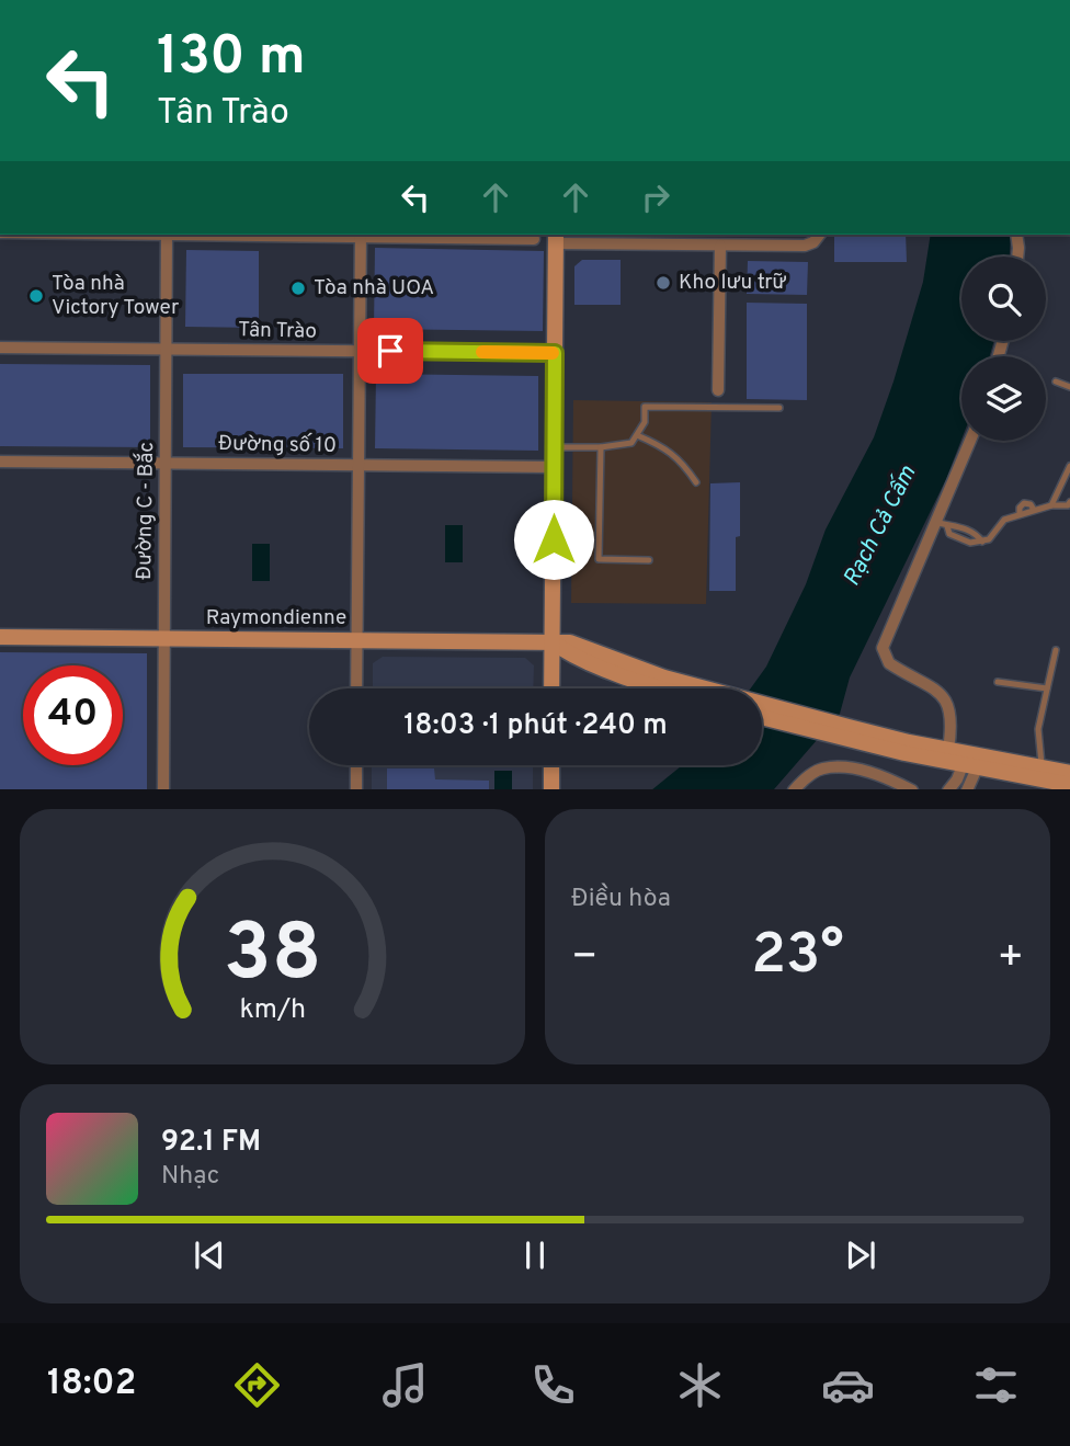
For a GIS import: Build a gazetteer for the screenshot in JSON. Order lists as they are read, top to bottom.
{
  "streets": {
    "street": [
      "Tân Trào",
      "Đường số 10",
      "Đường C - Bắc",
      "Raymondienne"
    ]
  },
  "crossings": [
    ["Tân Trào", "Đường C - Bắc"],
    ["Đường số 10", "Đường C - Bắc"],
    ["Đường C - Bắc", "Raymondienne"]
  ],
  "water": ["Rạch Cả Cấm"],
  "places": ["Kho lưu trữ", "Tòa nhà UOA", "Tòa nhà Victory Tower"],
  "page": {
    "turn": ["130 m", "Tân Trào"],
    "limit": "40",
    "trip": "18:03 · 1 phút · 240 m",
    "tile": "Điều hòa",
    "heat": ["−", "23°", "+"],
    "song": ["92.1 FM", "Nhạc"],
    "tabs": "18:02",
    "gauge": ["38", "km/h"]
  }
}
